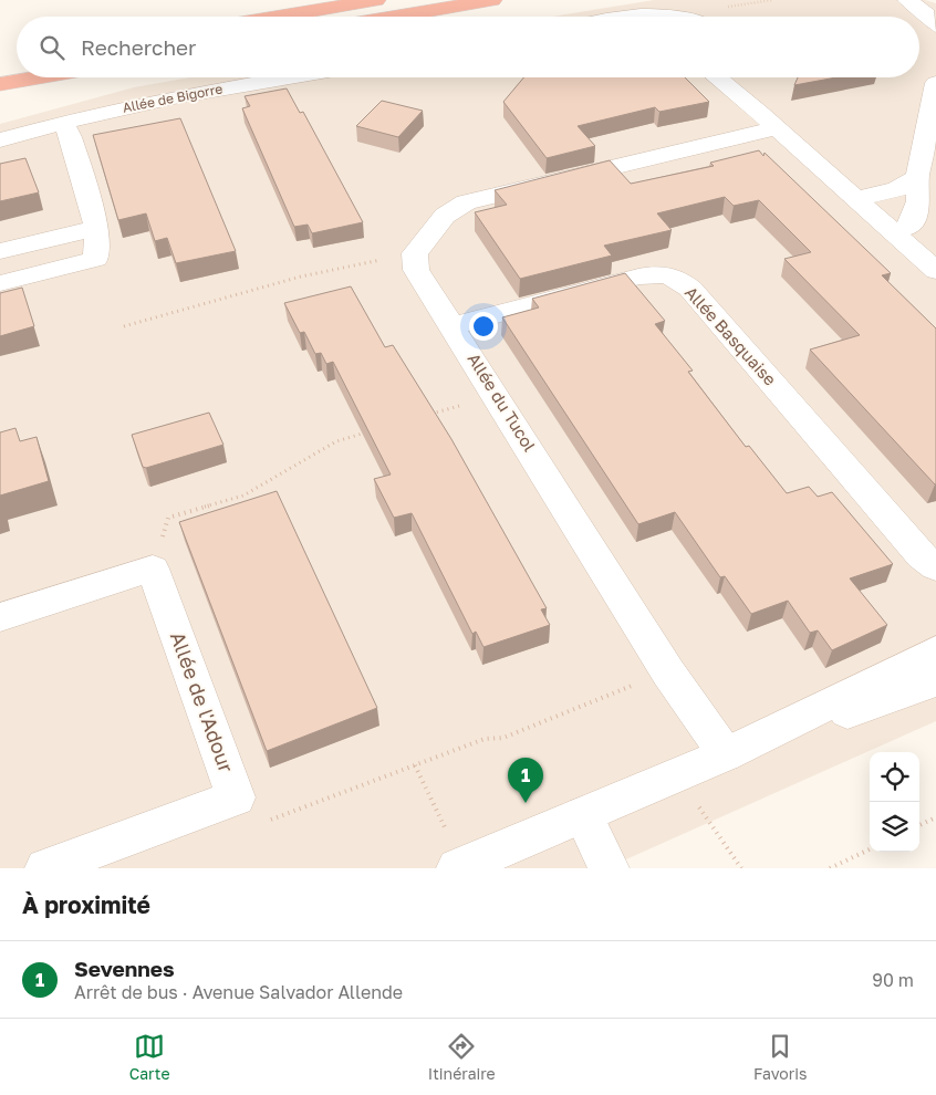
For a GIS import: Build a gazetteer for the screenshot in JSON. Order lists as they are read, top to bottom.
{
  "streets": {
    "street": [
      "Allée de Bigorre",
      "Allée Basquaise",
      "Allée du Tucol",
      "Allée de l'Adour"
    ]
  },
  "crossings": [
    ["Allée Basquaise", "Allée du Tucol"]
  ],
  "page": {
    "search": "Rechercher",
    "pins": "1",
    "heading": "À proximité",
    "list": [
      {
        "mark": "1",
        "name": "Sevennes",
        "note": "Arrêt de bus · Avenue Salvador Allende",
        "value": "90 m"
      }
    ],
    "nav": ["Carte", "Itinéraire", "Favoris"]
  }
}
